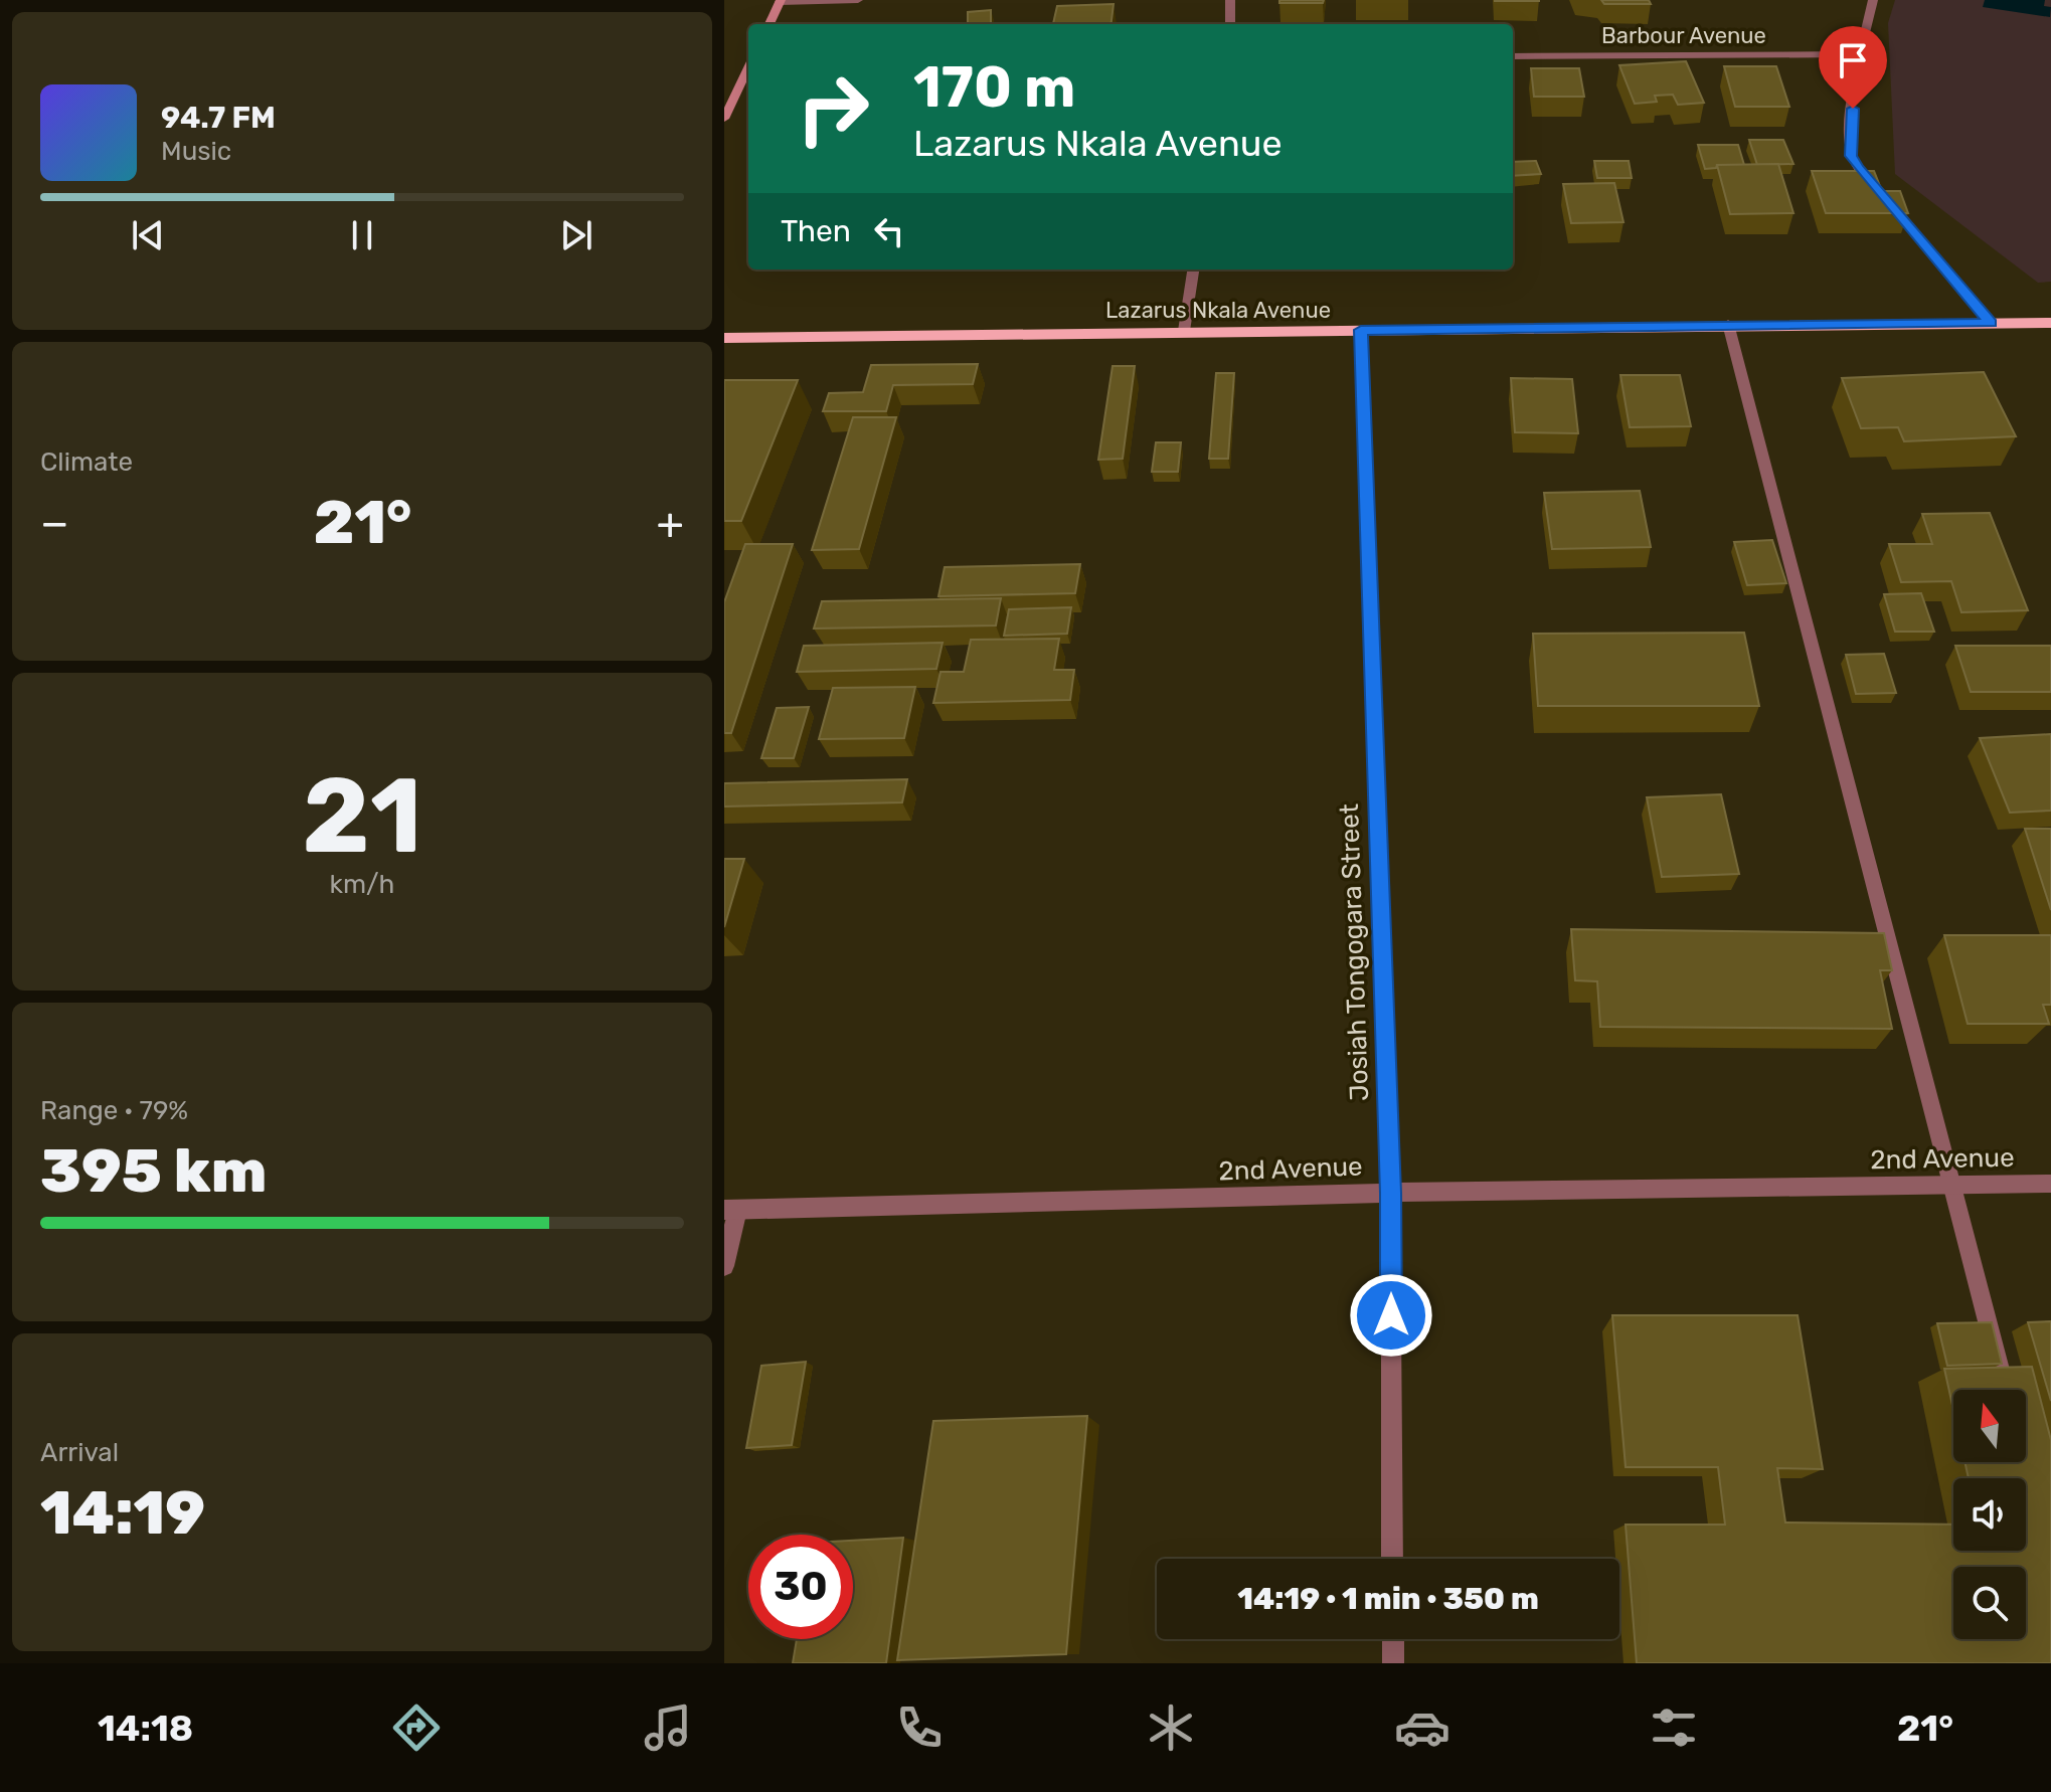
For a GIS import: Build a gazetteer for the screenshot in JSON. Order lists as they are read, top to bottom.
{
  "streets": {
    "highway": ["Lazarus Nkala Avenue"],
    "street": ["Barbour Avenue", "Josiah Tongogara Street", "2nd Avenue"]
  },
  "crossings": [
    ["Lazarus Nkala Avenue", "Josiah Tongogara Street"],
    ["Josiah Tongogara Street", "2nd Avenue"]
  ],
  "north": "top",
  "page": {
    "turn": ["170 m", "Lazarus Nkala Avenue"],
    "song": ["94.7 FM", "Music"],
    "then": "Then",
    "tile": [
      "Climate",
      ["21", "km/h"],
      ["Range · 79%", "395 km"],
      ["Arrival", "14:19"]
    ],
    "heat": ["−", "21°", "+"],
    "limit": "30",
    "trip": "14:19 · 1 min · 350 m",
    "tabs": ["14:18", "21°"]
  }
}
